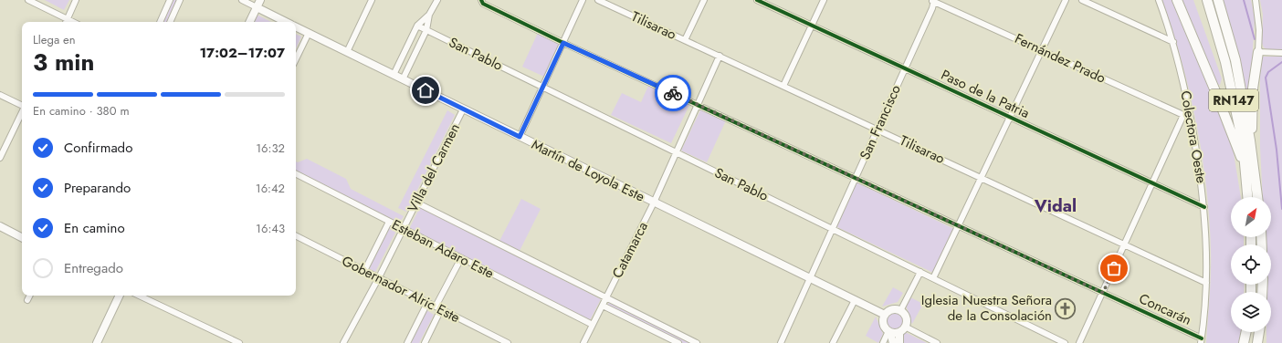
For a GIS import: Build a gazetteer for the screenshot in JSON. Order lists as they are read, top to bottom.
{
  "streets": {
    "highway": ["RN147"],
    "main road": ["Martín de Loyola Este"],
    "street": [
      "Tilisarao",
      "San Pablo",
      "Fernández Prado",
      "Paso de la Patria",
      "San Francisco",
      "Colectora Oeste",
      "Villa del Carmen",
      "Esteban Adaro Este",
      "Catamarca",
      "Gobernador Alric Este",
      "Concarán"
    ]
  },
  "crossings": [
    ["Tilisarao", "San Francisco"],
    ["Tilisarao", "Colectora Oeste"],
    ["Tilisarao", "Catamarca"],
    ["San Pablo", "San Francisco"],
    ["San Pablo", "Catamarca"],
    ["Fernández Prado", "San Francisco"],
    ["Fernández Prado", "Colectora Oeste"],
    ["Paso de la Patria", "San Francisco"],
    ["Paso de la Patria", "Colectora Oeste"],
    ["San Francisco", "Martín de Loyola Este"],
    ["San Francisco", "Concarán"],
    ["Colectora Oeste", "Concarán"],
    ["Villa del Carmen", "Martín de Loyola Este"],
    ["Villa del Carmen", "Esteban Adaro Este"],
    ["Villa del Carmen", "Gobernador Alric Este"],
    ["Martín de Loyola Este", "Catamarca"],
    ["Esteban Adaro Este", "Catamarca"],
    ["Catamarca", "Concarán"]
  ],
  "districts": ["Vidal"],
  "places": {
    "church": ["Iglesia Nuestra Señora de la Consolación"]
  },
  "north": "top right",
  "page": {
    "heading": ["3 min", "Llega en", "17:02–17:07"],
    "bar": "En camino · 380 m",
    "list": [
      ["Confirmado", "16:32"],
      ["Preparando", "16:42"],
      ["En camino", "16:43"],
      "Entregado"
    ]
  }
}
